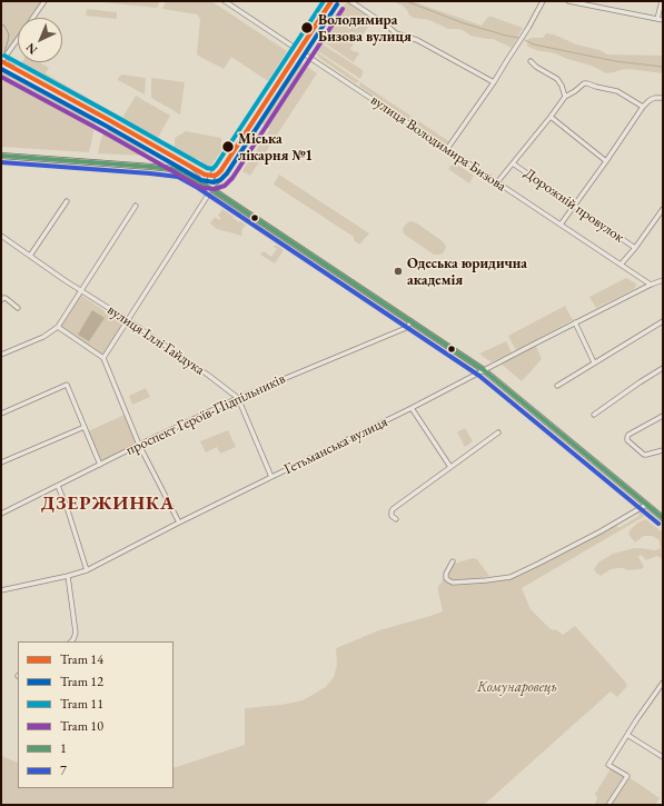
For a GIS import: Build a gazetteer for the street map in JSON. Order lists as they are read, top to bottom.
{
  "streets": {
    "street": [
      "вулиця Володимира Бизова",
      "Дорожній провулок",
      "вулиця Іллі Гайдука",
      "проспект Героїв-Підпільників",
      "Гетьманська вулиця"
    ]
  },
  "crossings": [
    ["вулиця Володимира Бизова", "Гетьманська вулиця"],
    ["вулиця Іллі Гайдука", "проспект Героїв-Підпільників"],
    ["вулиця Іллі Гайдука", "Гетьманська вулиця"]
  ],
  "districts": ["ДЗЕРЖИНКА"],
  "parks": ["Комунаровець"],
  "places": ["Володимира Бизова вулиця", "Міська лікарня №1", "Одеська юридична академія"],
  "lines": [
    "tram line 14",
    "tram line 11",
    "tram line 12",
    "tram line 10",
    "transit line 1",
    "transit line 7"
  ],
  "legend": [
    "Tram 14",
    "Tram 12",
    "Tram 11",
    "Tram 10",
    "1",
    "7"
  ],
  "north": "bottom left"
}
